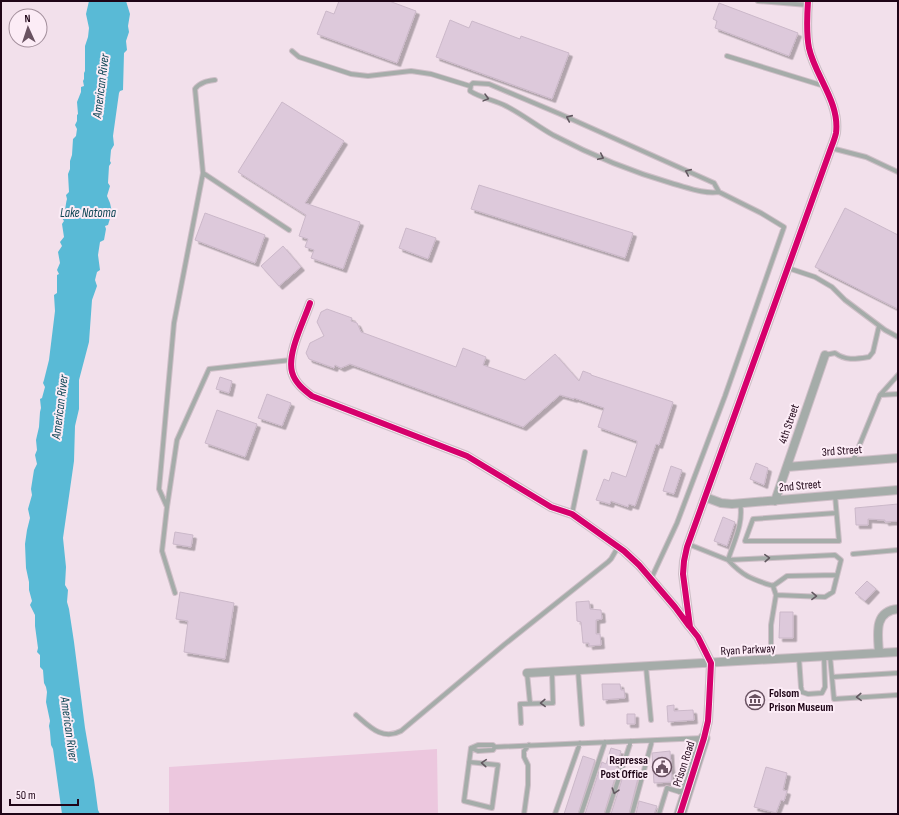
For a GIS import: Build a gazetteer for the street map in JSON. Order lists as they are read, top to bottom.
{
  "streets": {
    "street": [
      "4th Street",
      "3rd Street",
      "2nd Street",
      "Ryan Parkway",
      "Prison Road"
    ]
  },
  "crossings": [
    ["4th Street", "3rd Street"],
    ["4th Street", "2nd Street"],
    ["Ryan Parkway", "Prison Road"]
  ],
  "water": ["American River", "Lake Natoma"],
  "places": {
    "museum": ["Folsom Prison Museum"],
    "public building": ["Repressa Post Office"]
  },
  "scale_bar": "50 m",
  "north": "top"
}
